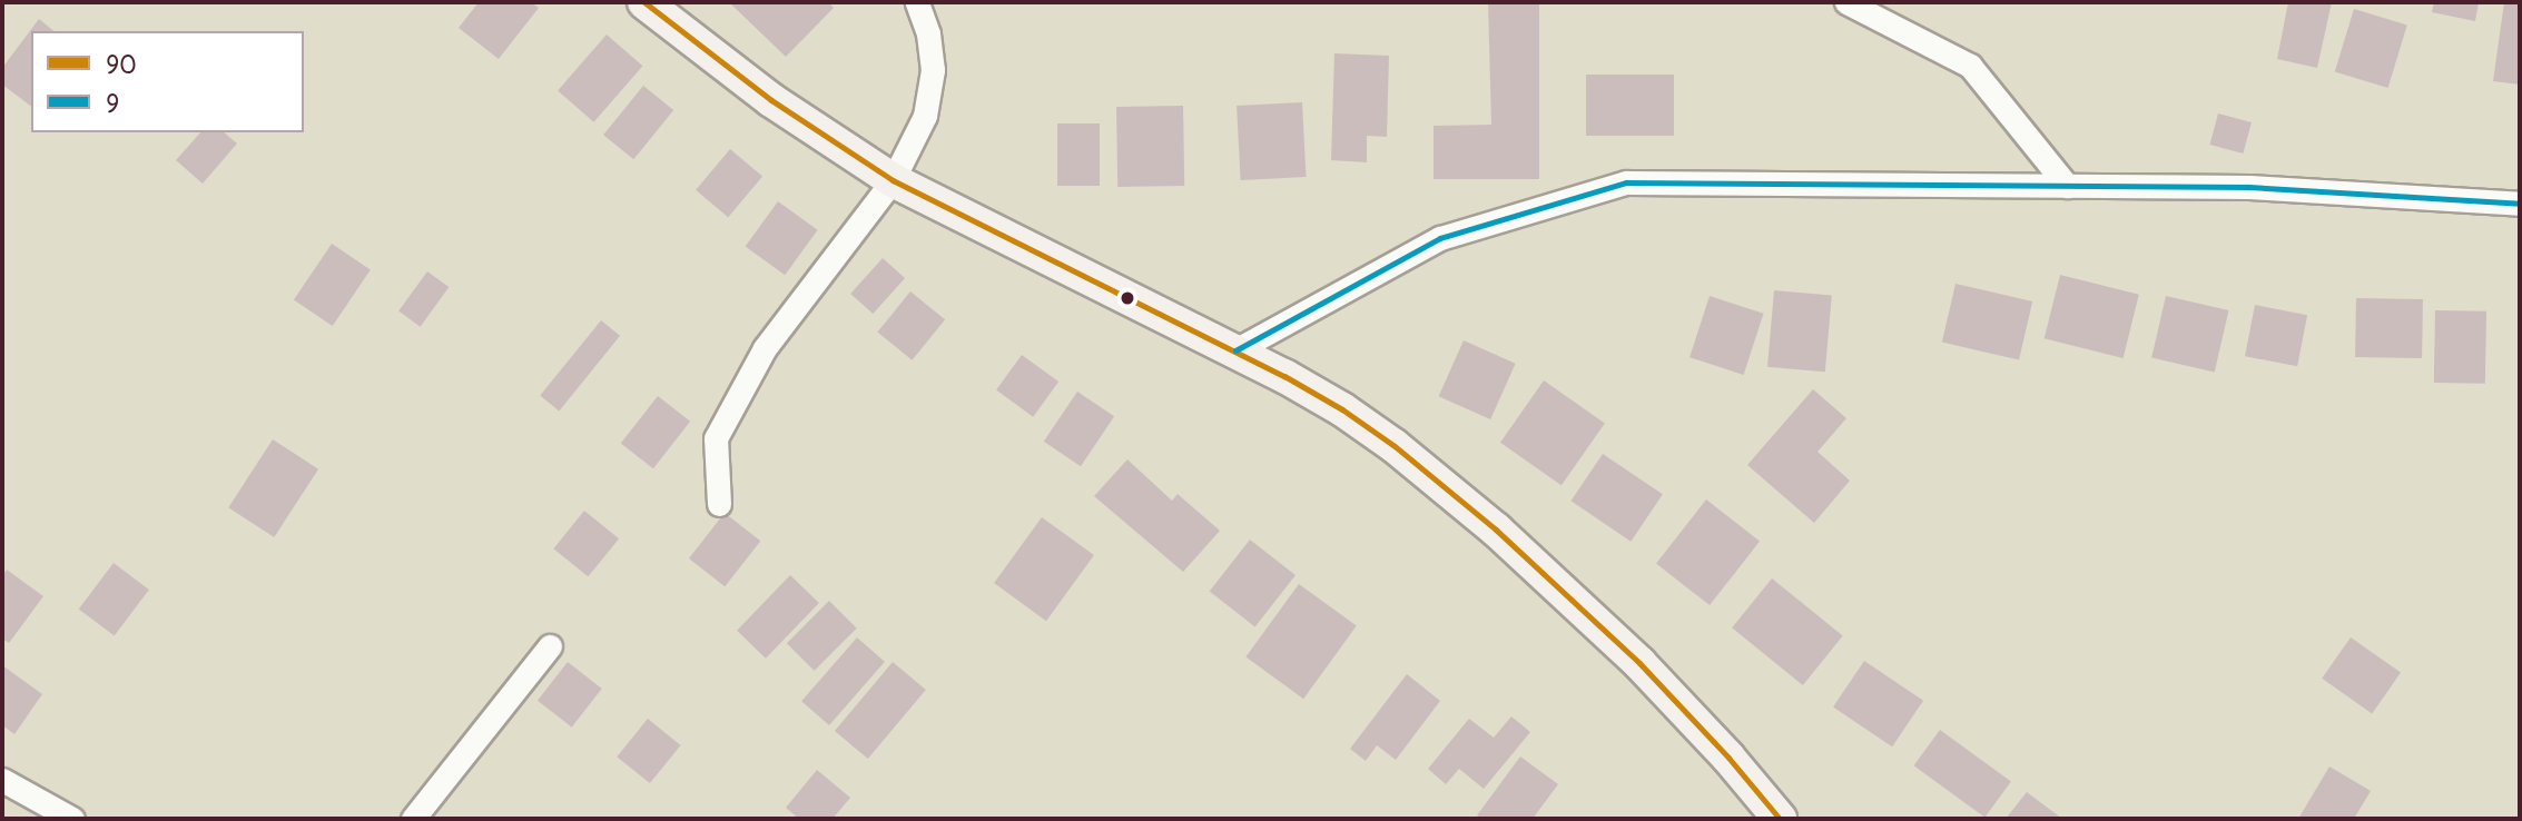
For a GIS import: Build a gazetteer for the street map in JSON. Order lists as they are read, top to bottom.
{
  "lines": ["transit line 90", "transit line 9"],
  "legend": ["90", "9"]
}
